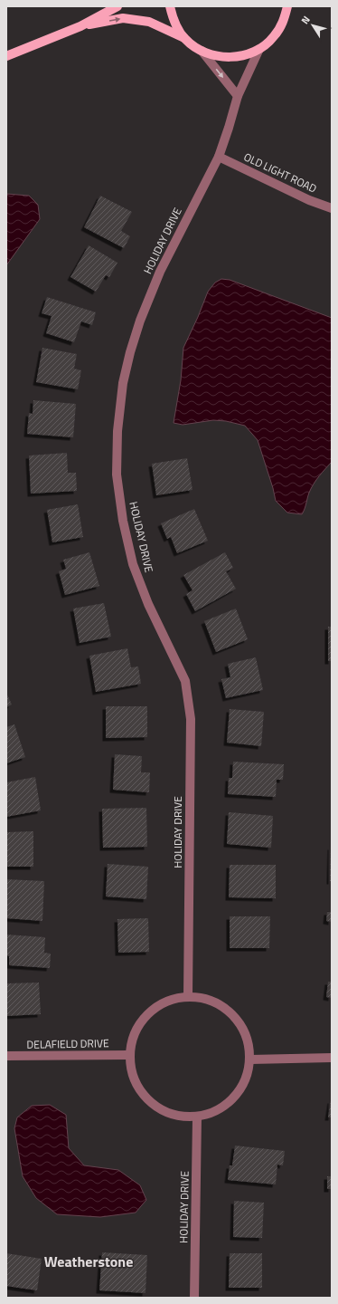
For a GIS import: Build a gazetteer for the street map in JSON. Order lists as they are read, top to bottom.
{
  "streets": {
    "street": ["OLD LIGHT ROAD", "HOLIDAY DRIVE", "DELAFIELD DRIVE"]
  },
  "crossings": [
    ["OLD LIGHT ROAD", "HOLIDAY DRIVE"],
    ["HOLIDAY DRIVE", "DELAFIELD DRIVE"]
  ],
  "districts": ["Weatherstone"],
  "north": "top left"
}
